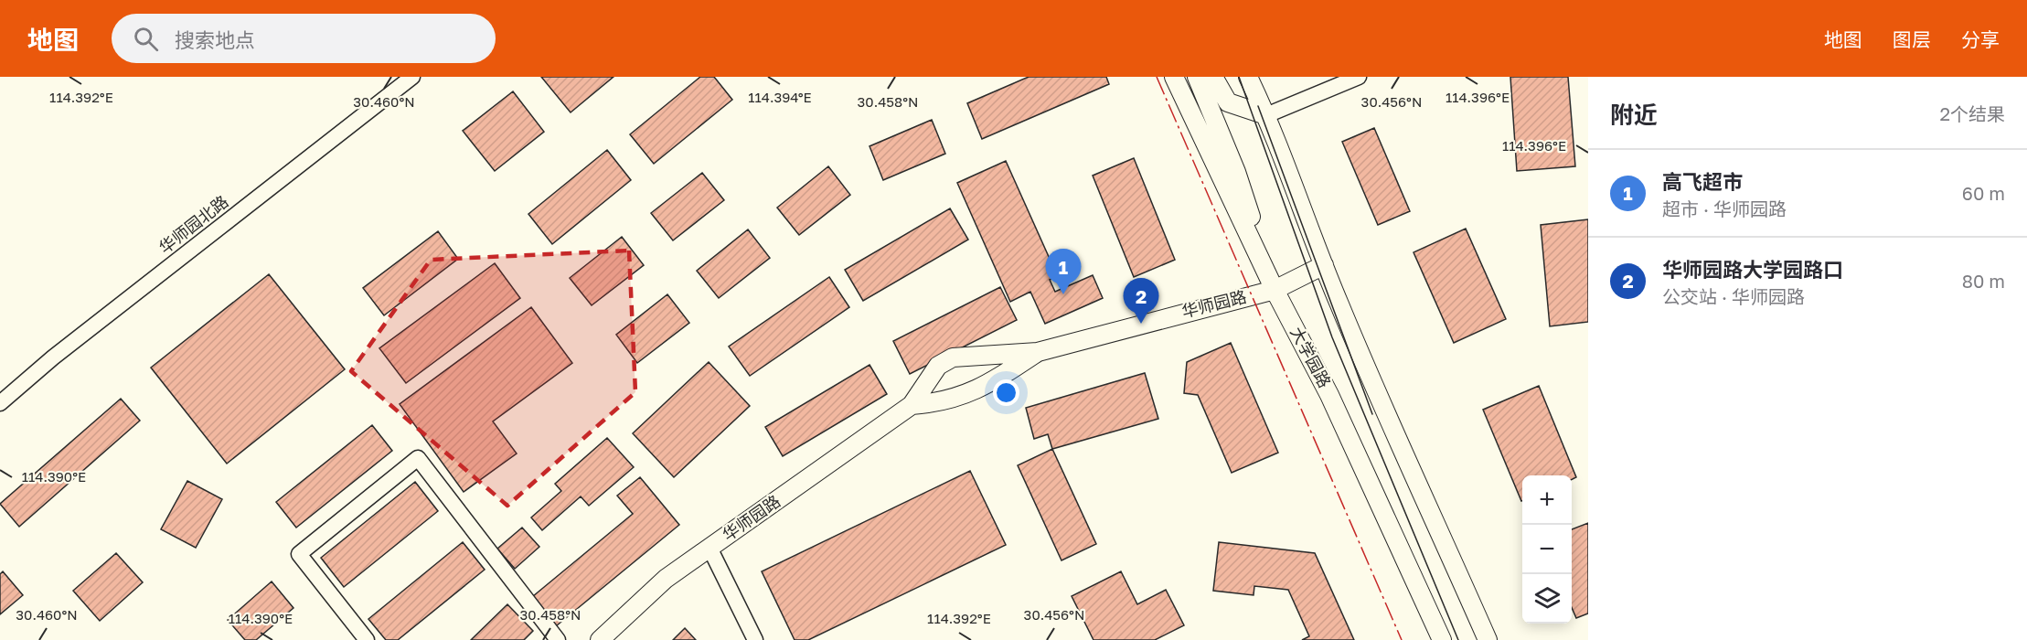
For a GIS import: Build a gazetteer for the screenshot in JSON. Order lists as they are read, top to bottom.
{
  "streets": {
    "main road": ["华师园路", "大学园路"],
    "street": ["华师园北路"]
  },
  "crossings": [
    ["华师园路", "大学园路"]
  ],
  "page": {
    "header": "地图",
    "search": "搜索地点",
    "nav": ["地图", "图层", "分享"],
    "heading": ["附近", "2个结果"],
    "list": [
      {
        "mark": "1",
        "name": "高飞超市",
        "note": "超市 · 华师园路",
        "value": "60 m"
      },
      {
        "mark": "2",
        "name": "华师园路大学园路口",
        "note": "公交站 · 华师园路",
        "value": "80 m"
      }
    ],
    "pins": ["1", "2"],
    "map_buttons": ["+", "−"]
  },
  "coordinates": [
    "114.392°E",
    "114.394°E",
    "114.396°E",
    "30.460°N",
    "30.458°N",
    "30.456°N",
    "114.390°E"
  ]
}
